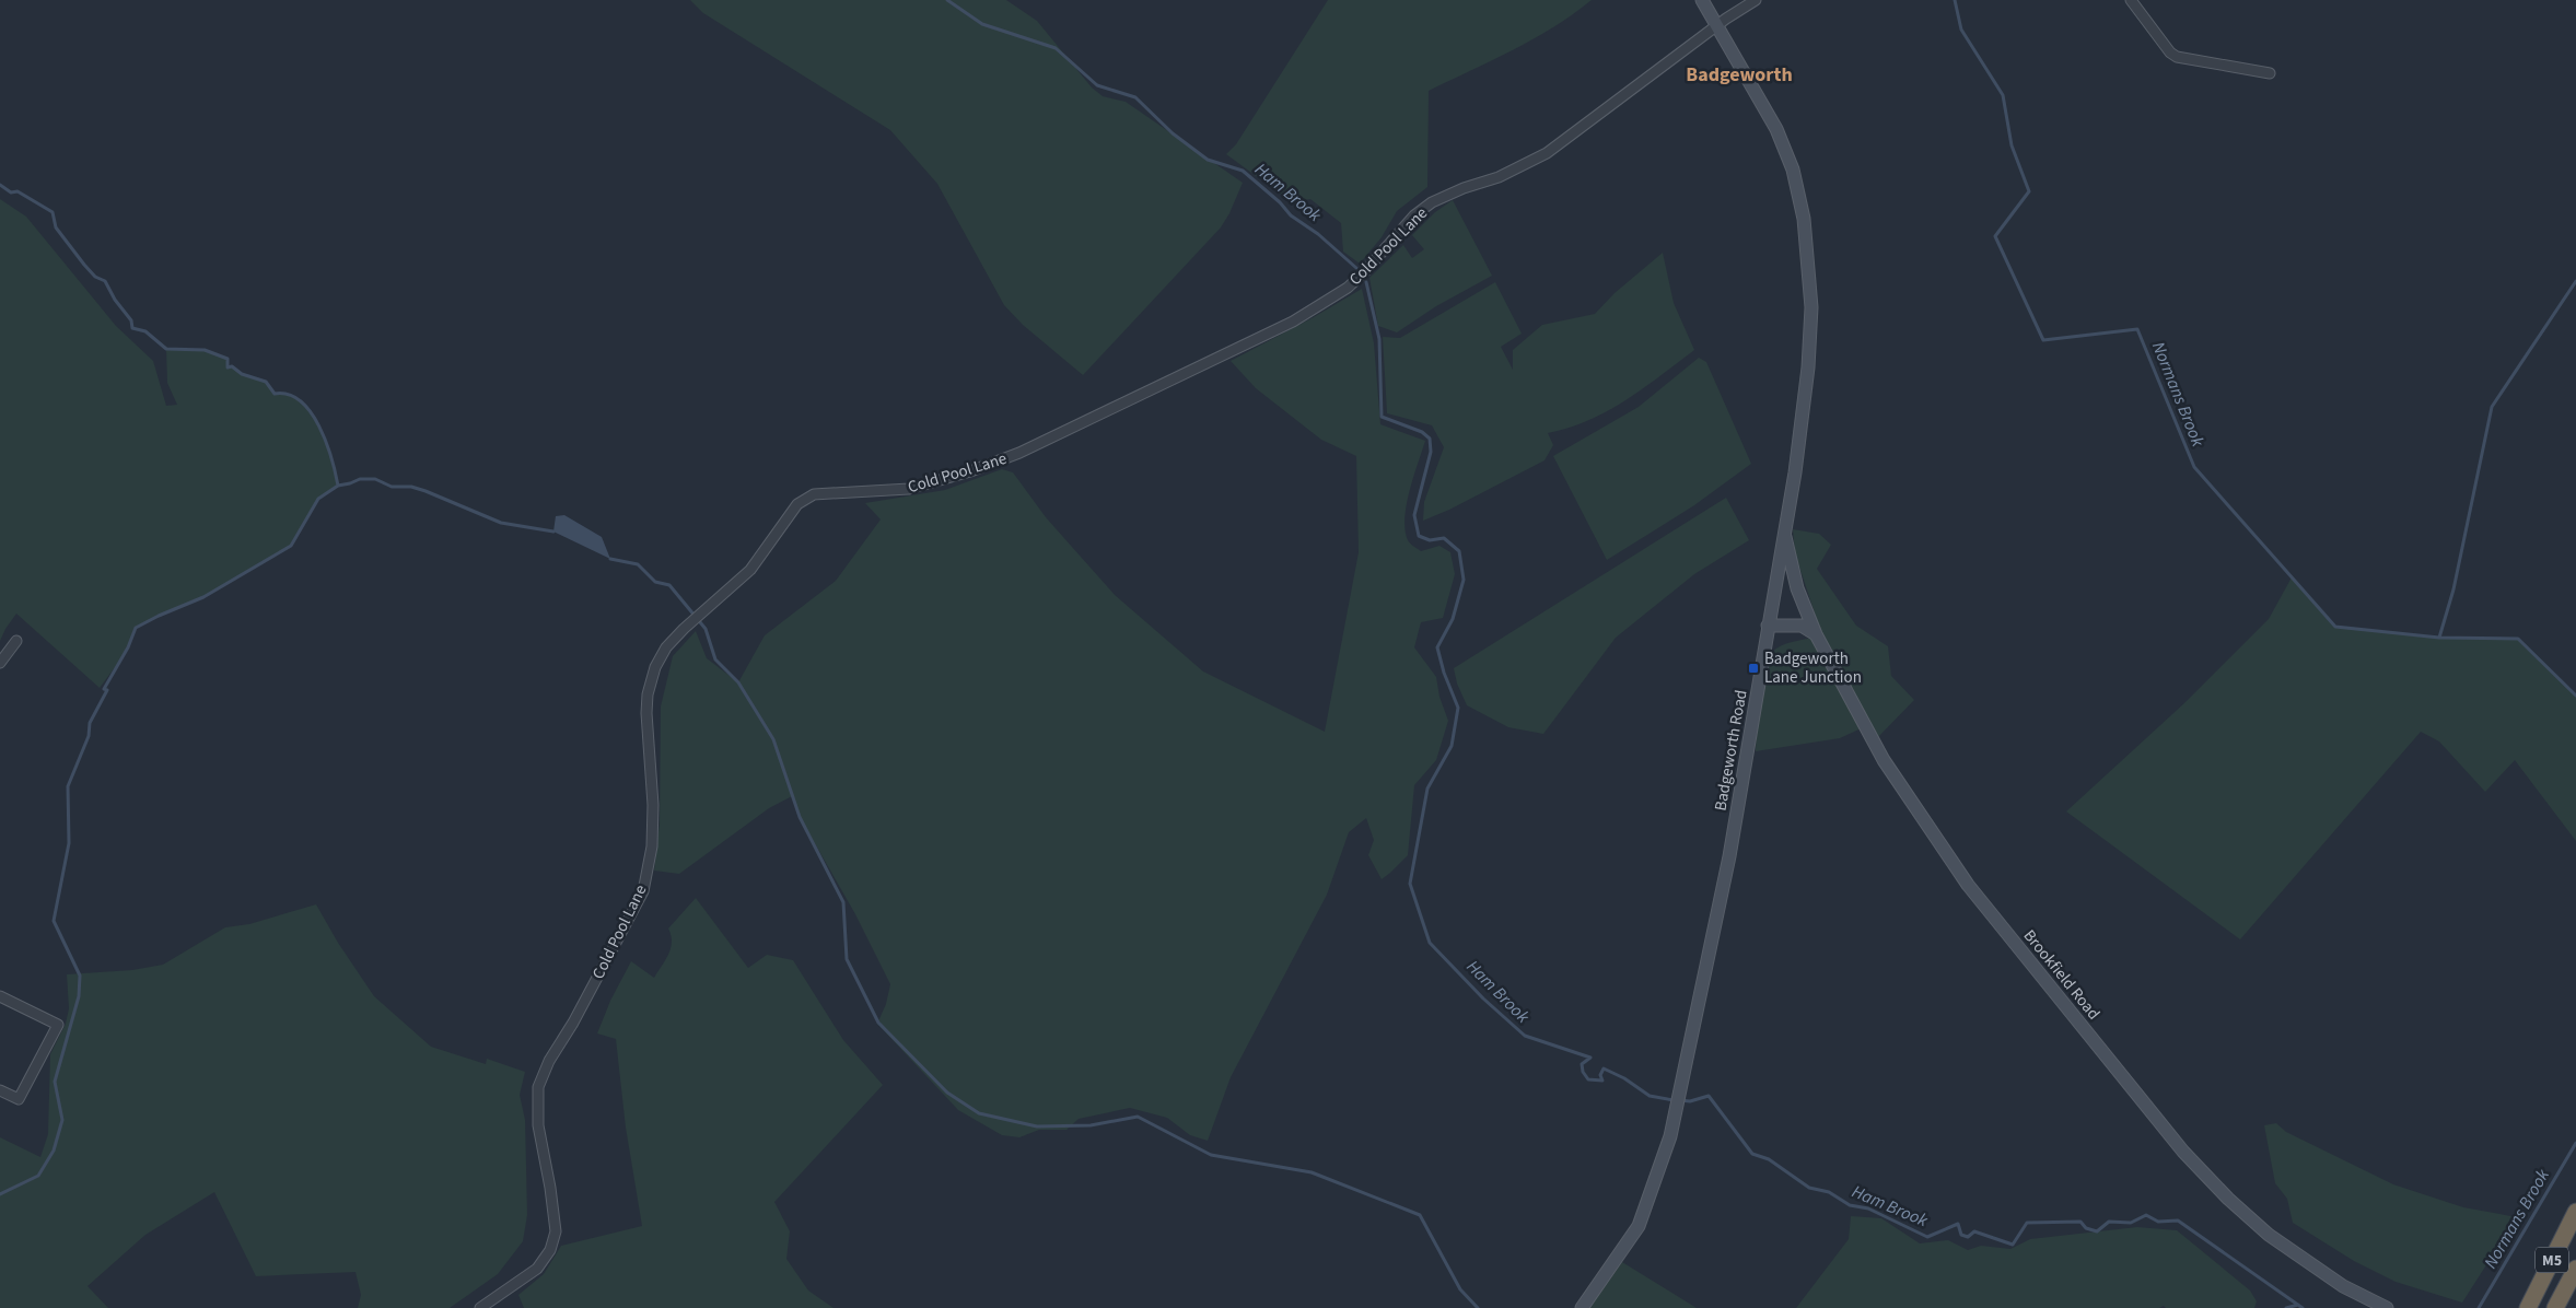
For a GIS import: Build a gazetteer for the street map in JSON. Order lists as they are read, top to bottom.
{
  "streets": {
    "highway": ["M5"],
    "street": ["Cold Pool Lane", "Badgeworth Road", "Brookfield Road"]
  },
  "crossings": [
    ["Cold Pool Lane", "Badgeworth Road"],
    ["Badgeworth Road", "Brookfield Road"]
  ],
  "districts": ["Badgeworth"],
  "water": ["Ham Brook", "Normans Brook"],
  "places": {
    "transit": ["Badgeworth Lane Junction"]
  }
}
